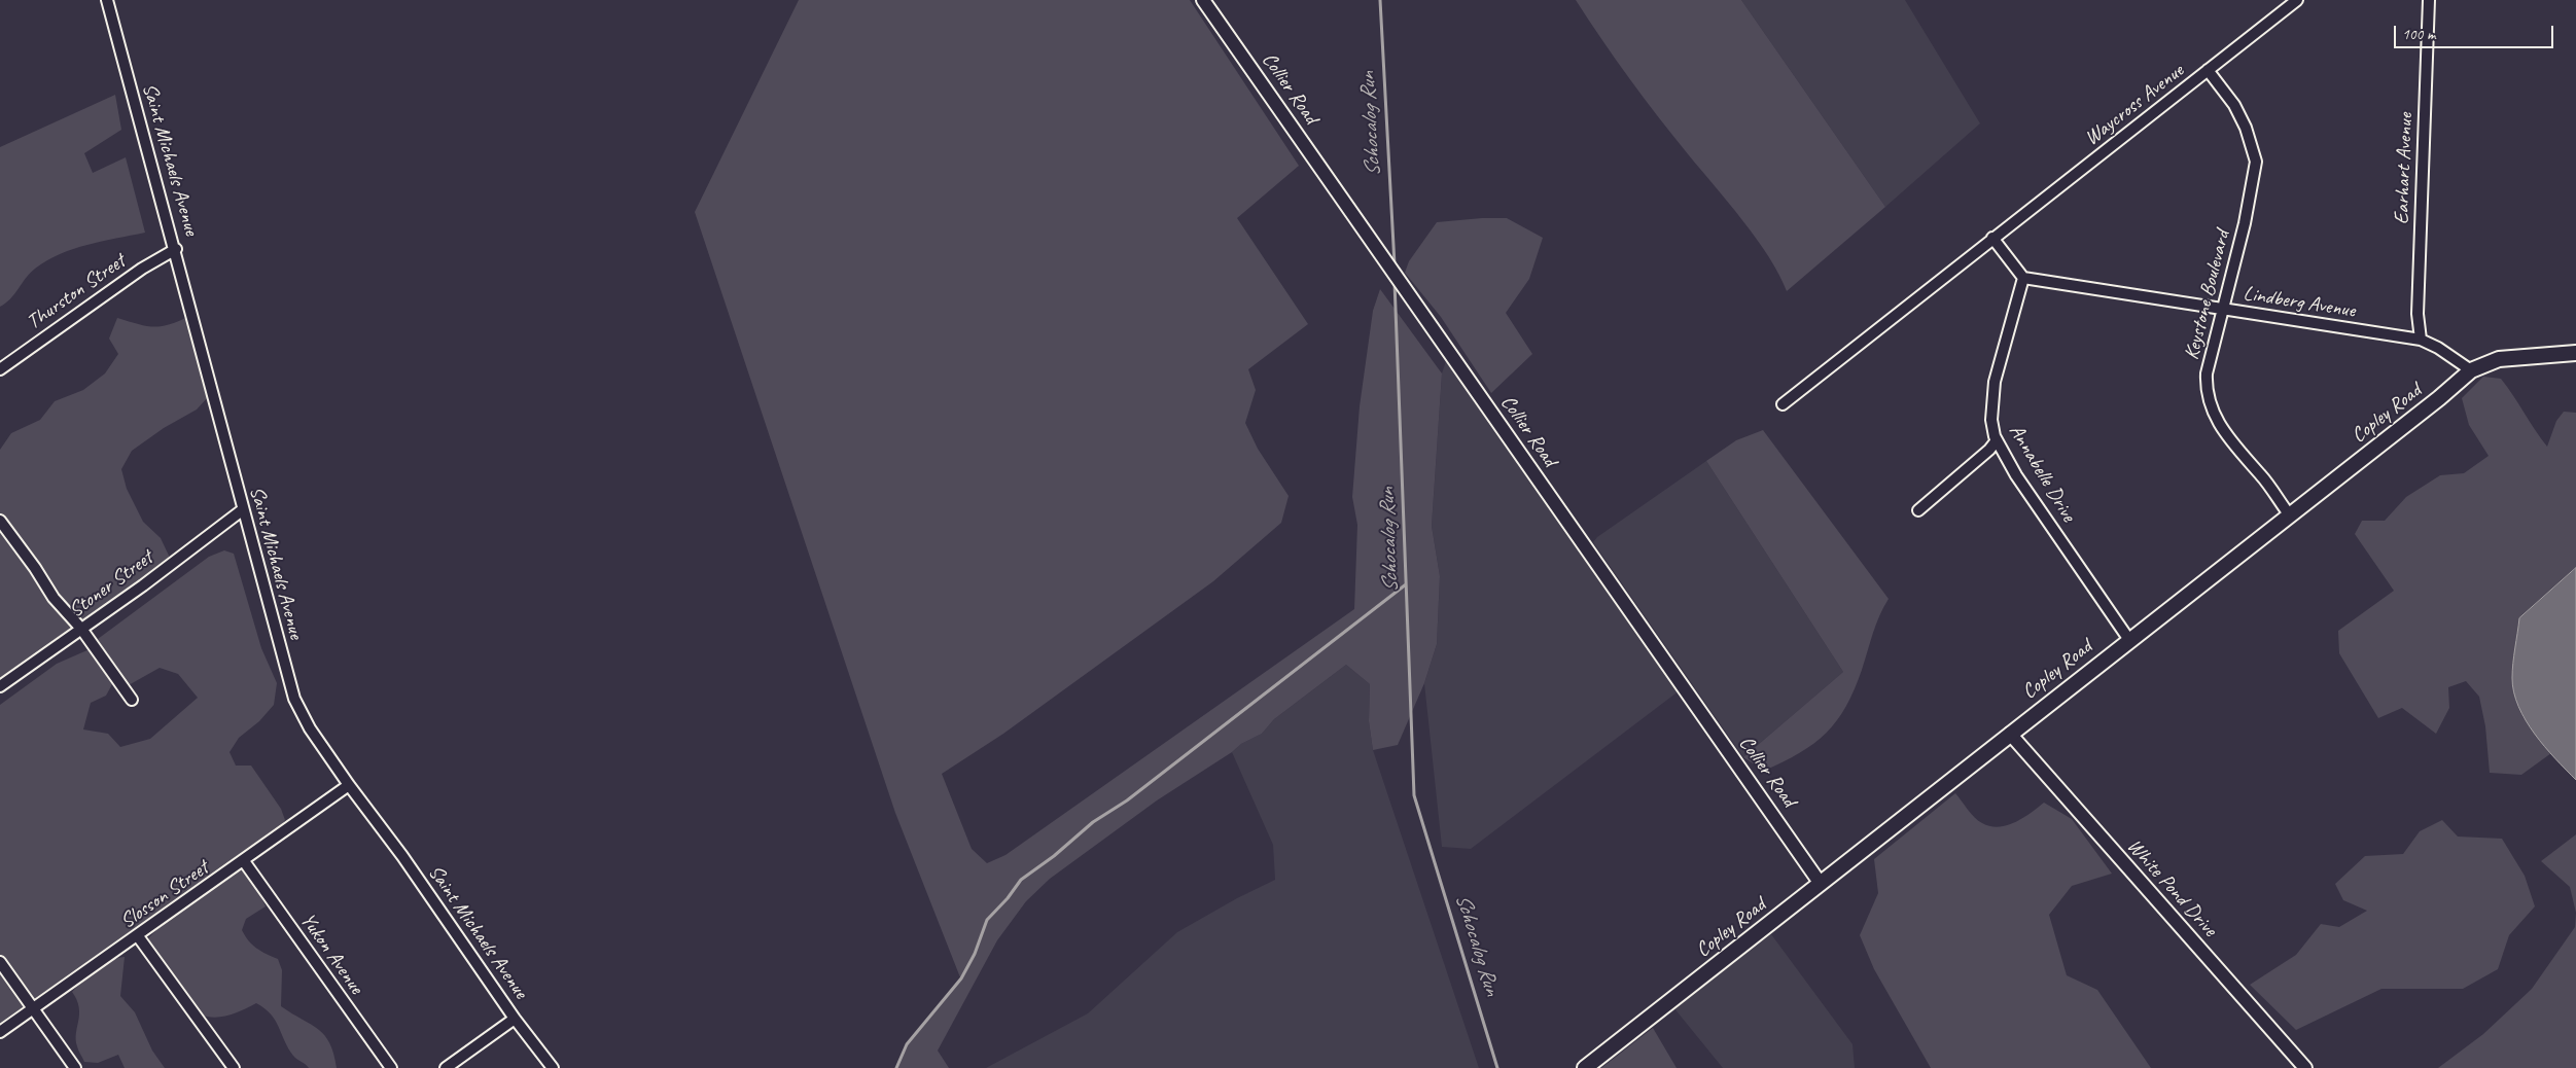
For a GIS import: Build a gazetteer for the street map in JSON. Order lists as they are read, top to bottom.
{
  "streets": {
    "main road": ["Copley Road"],
    "street": [
      "Collier Road",
      "Waycross Avenue",
      "Saint Michaels Avenue",
      "Earhart Avenue",
      "Thurston Street",
      "Keystone Boulevard",
      "Lindberg Avenue",
      "Annabelle Drive",
      "Stoner Street",
      "White Pond Drive",
      "Slosson Street",
      "Yukon Avenue"
    ]
  },
  "crossings": [
    ["Collier Road", "Copley Road"],
    ["Waycross Avenue", "Keystone Boulevard"],
    ["Saint Michaels Avenue", "Thurston Street"],
    ["Saint Michaels Avenue", "Stoner Street"],
    ["Saint Michaels Avenue", "Slosson Street"],
    ["Earhart Avenue", "Lindberg Avenue"],
    ["Keystone Boulevard", "Lindberg Avenue"],
    ["Keystone Boulevard", "Copley Road"],
    ["Lindberg Avenue", "Copley Road"],
    ["Lindberg Avenue", "Annabelle Drive"],
    ["Copley Road", "Annabelle Drive"],
    ["Copley Road", "White Pond Drive"],
    ["Slosson Street", "Yukon Avenue"]
  ],
  "water": ["Schocalog Run"],
  "scale_bar": "100 m"
}
